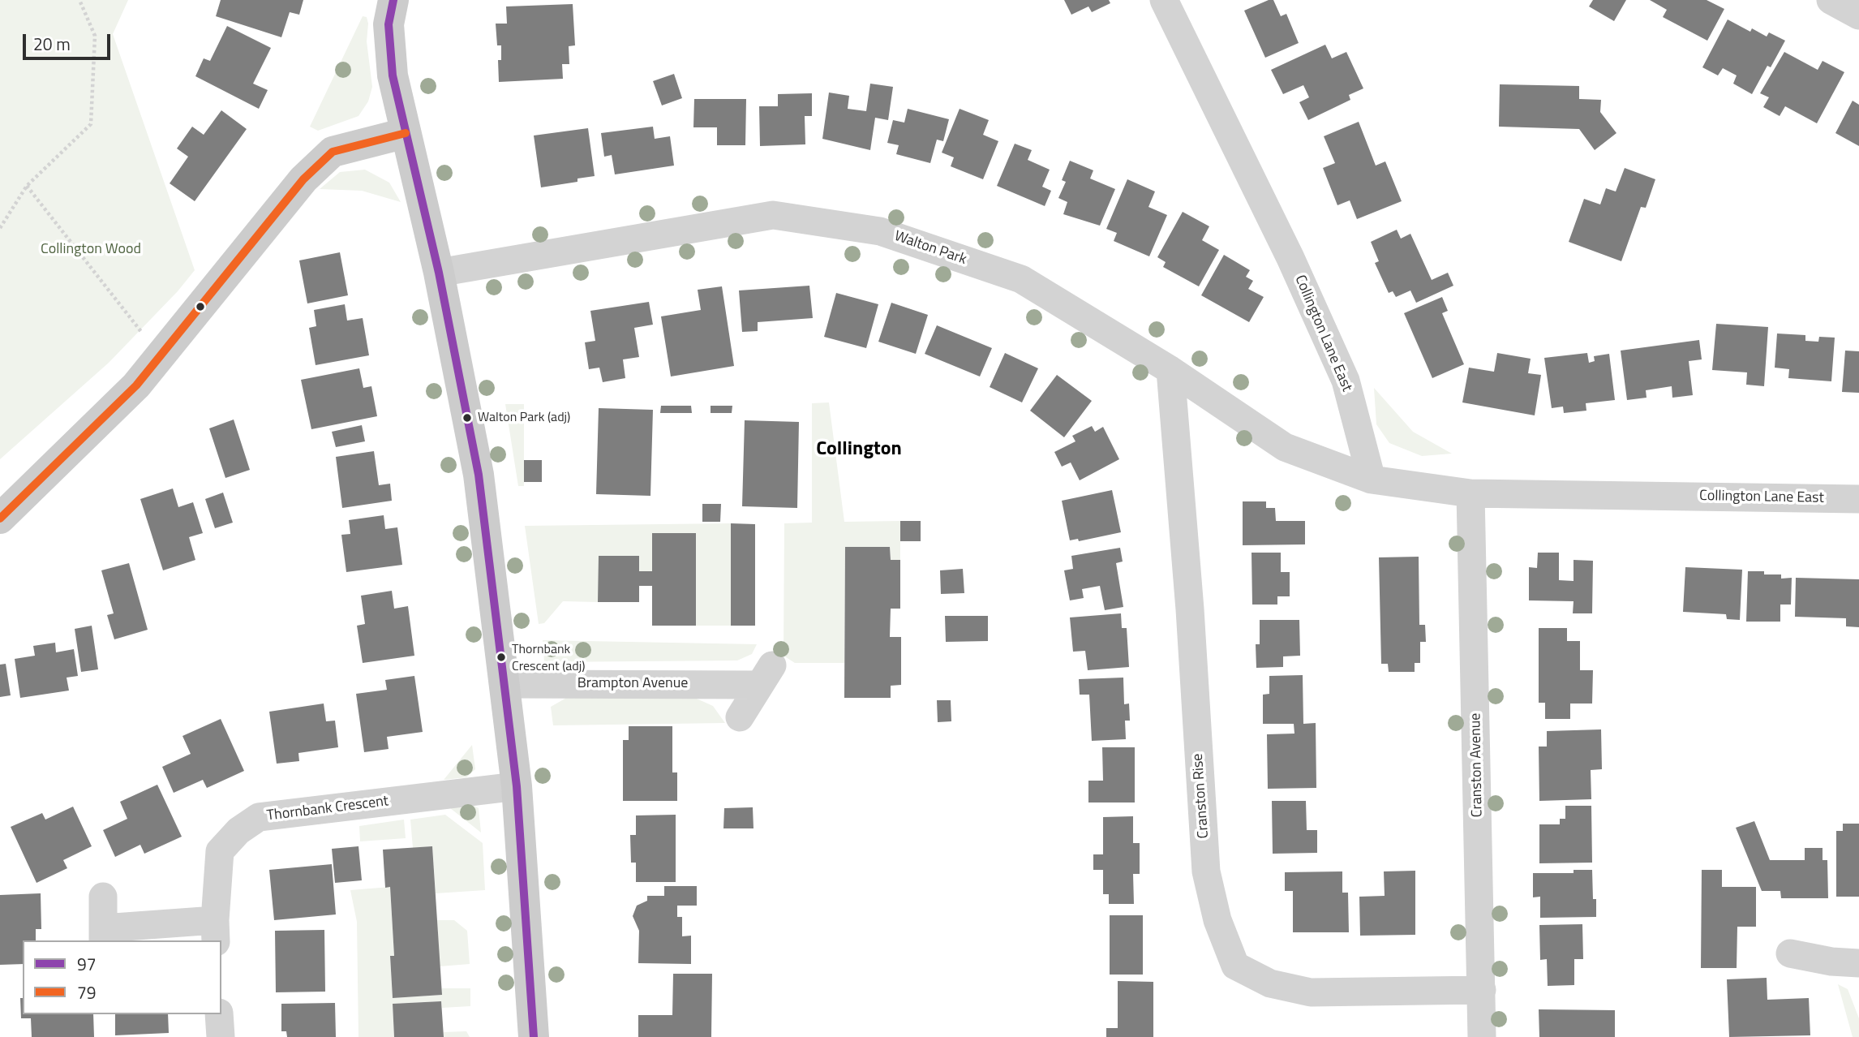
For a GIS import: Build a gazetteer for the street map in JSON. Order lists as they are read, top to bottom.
{
  "streets": {
    "street": [
      "Walton Park",
      "Collington Lane East",
      "Brampton Avenue",
      "Cranston Avenue",
      "Cranston Rise",
      "Thornbank Crescent"
    ]
  },
  "crossings": [
    ["Walton Park", "Collington Lane East"],
    ["Walton Park", "Cranston Rise"],
    ["Collington Lane East", "Cranston Avenue"],
    ["Cranston Avenue", "Cranston Rise"]
  ],
  "districts": ["Collington"],
  "parks": ["Collington Wood"],
  "places": ["Walton Park (adj)", "Thornbank Crescent (adj)"],
  "lines": ["transit line 97", "transit line 79"],
  "legend": ["97", "79"],
  "scale_bar": "20 m"
}
